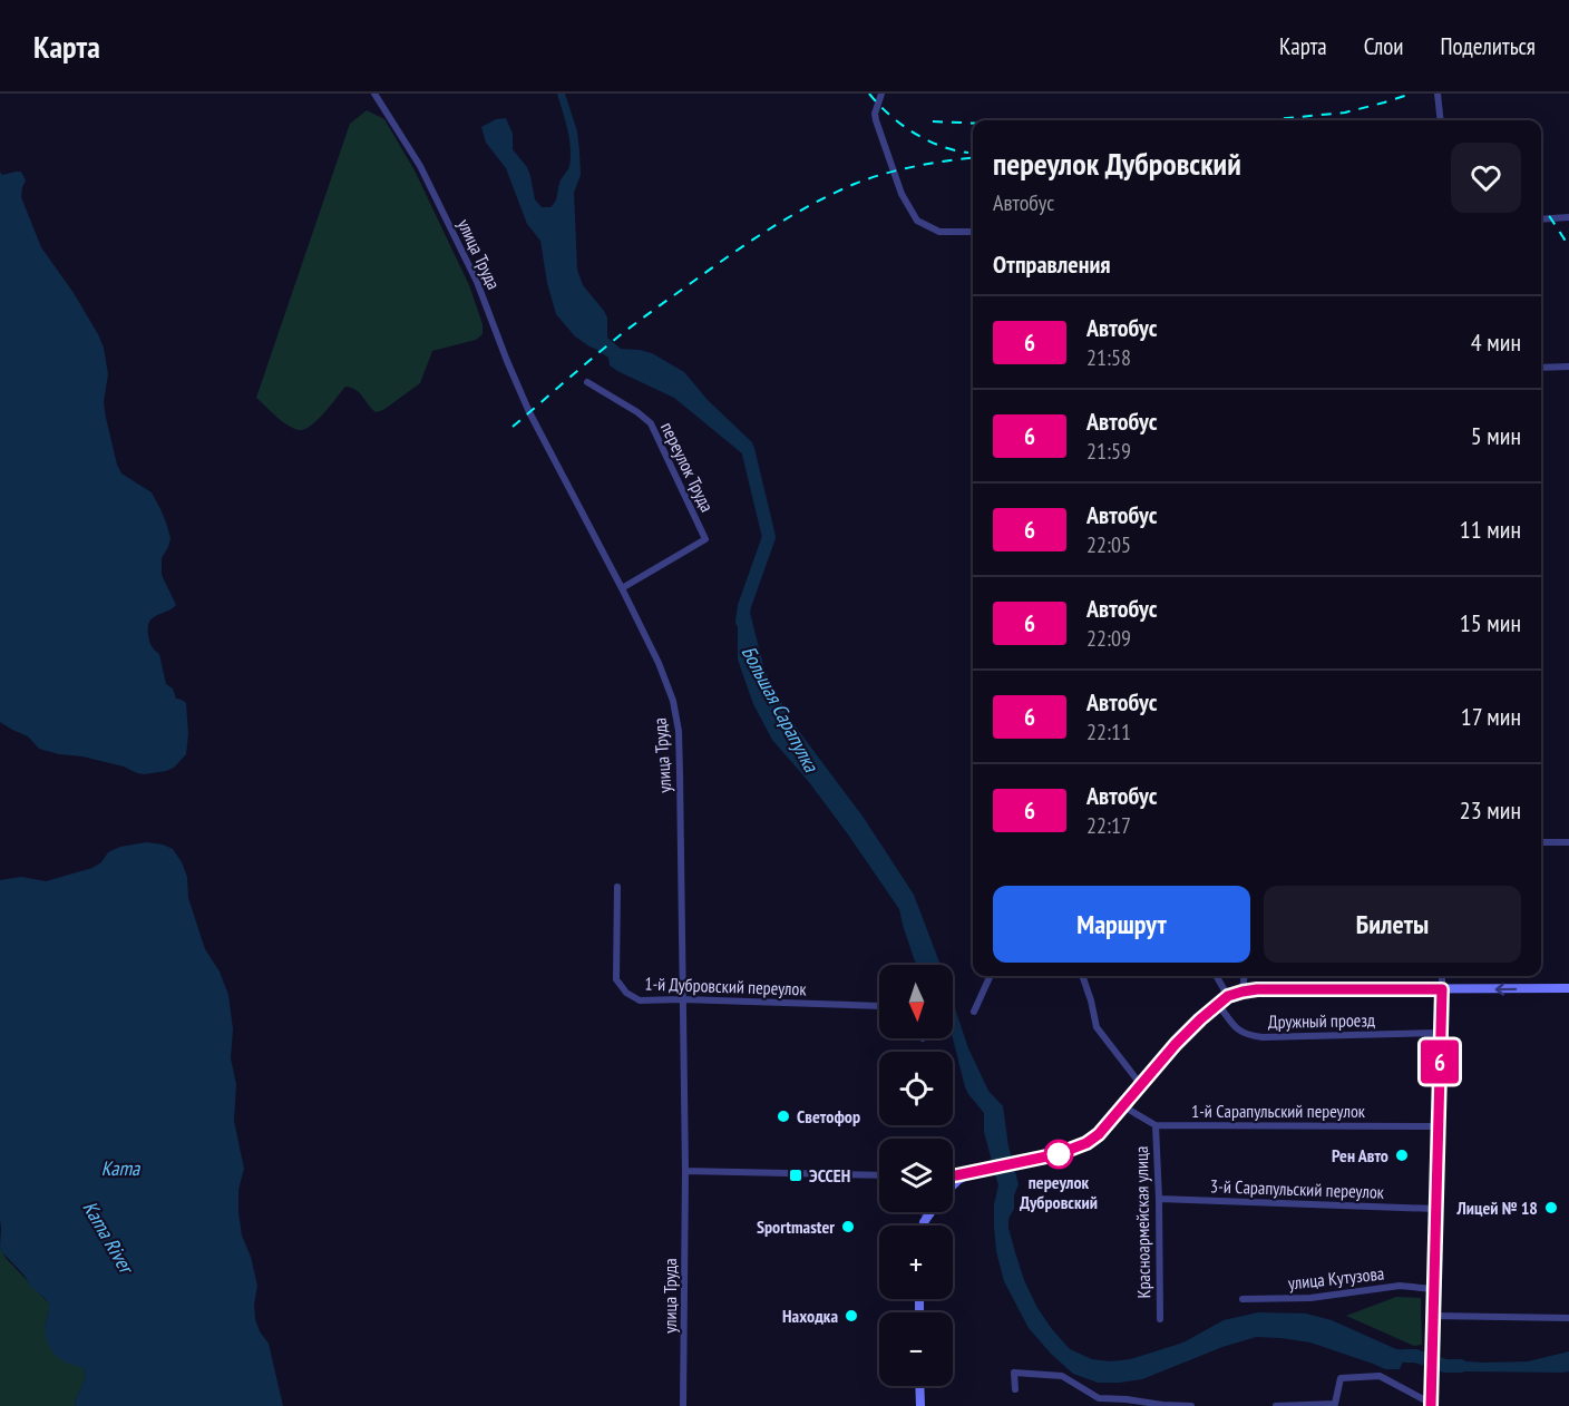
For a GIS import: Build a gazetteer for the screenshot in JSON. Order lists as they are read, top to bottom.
{
  "streets": {
    "street": [
      "улица Труда",
      "переулок Труда",
      "1-й Дубровский переулок",
      "Дружный проезд",
      "1-й Сарапульский переулок",
      "3-й Сарапульский переулок",
      "Красноармейская улица",
      "улица Кутузова"
    ]
  },
  "crossings": [
    ["улица Труда", "переулок Труда"],
    ["улица Труда", "1-й Дубровский переулок"],
    ["1-й Сарапульский переулок", "Красноармейская улица"],
    ["3-й Сарапульский переулок", "Красноармейская улица"]
  ],
  "water": ["Большая Сарапулка", "Kama", "Kama River"],
  "places": {
    "other": [
      "Светофор",
      "переулок Дубровский",
      "Рен Авто",
      "Лицей № 18",
      "Sportmaster",
      "Находка"
    ],
    "transit": ["ЭССЕН"]
  },
  "lines": ["bus line 6"],
  "north": "bottom",
  "page": {
    "header": "Карта",
    "nav": ["Карта", "Слои", "Поделиться"],
    "on_map": "6",
    "heading": [
      ["переулок Дубровский", "Автобус"],
      "Отправления"
    ],
    "list": [
      {
        "mark": "6",
        "name": "Автобус",
        "note": "21:58",
        "value": "4 мин"
      },
      {
        "mark": "6",
        "name": "Автобус",
        "note": "21:59",
        "value": "5 мин"
      },
      {
        "mark": "6",
        "name": "Автобус",
        "note": "22:05",
        "value": "11 мин"
      },
      {
        "mark": "6",
        "name": "Автобус",
        "note": "22:09",
        "value": "15 мин"
      },
      {
        "mark": "6",
        "name": "Автобус",
        "note": "22:11",
        "value": "17 мин"
      },
      {
        "mark": "6",
        "name": "Автобус",
        "note": "22:17",
        "value": "23 мин"
      }
    ],
    "buttons": ["Маршрут", "Билеты"],
    "map_buttons": ["+", "−"]
  }
}
